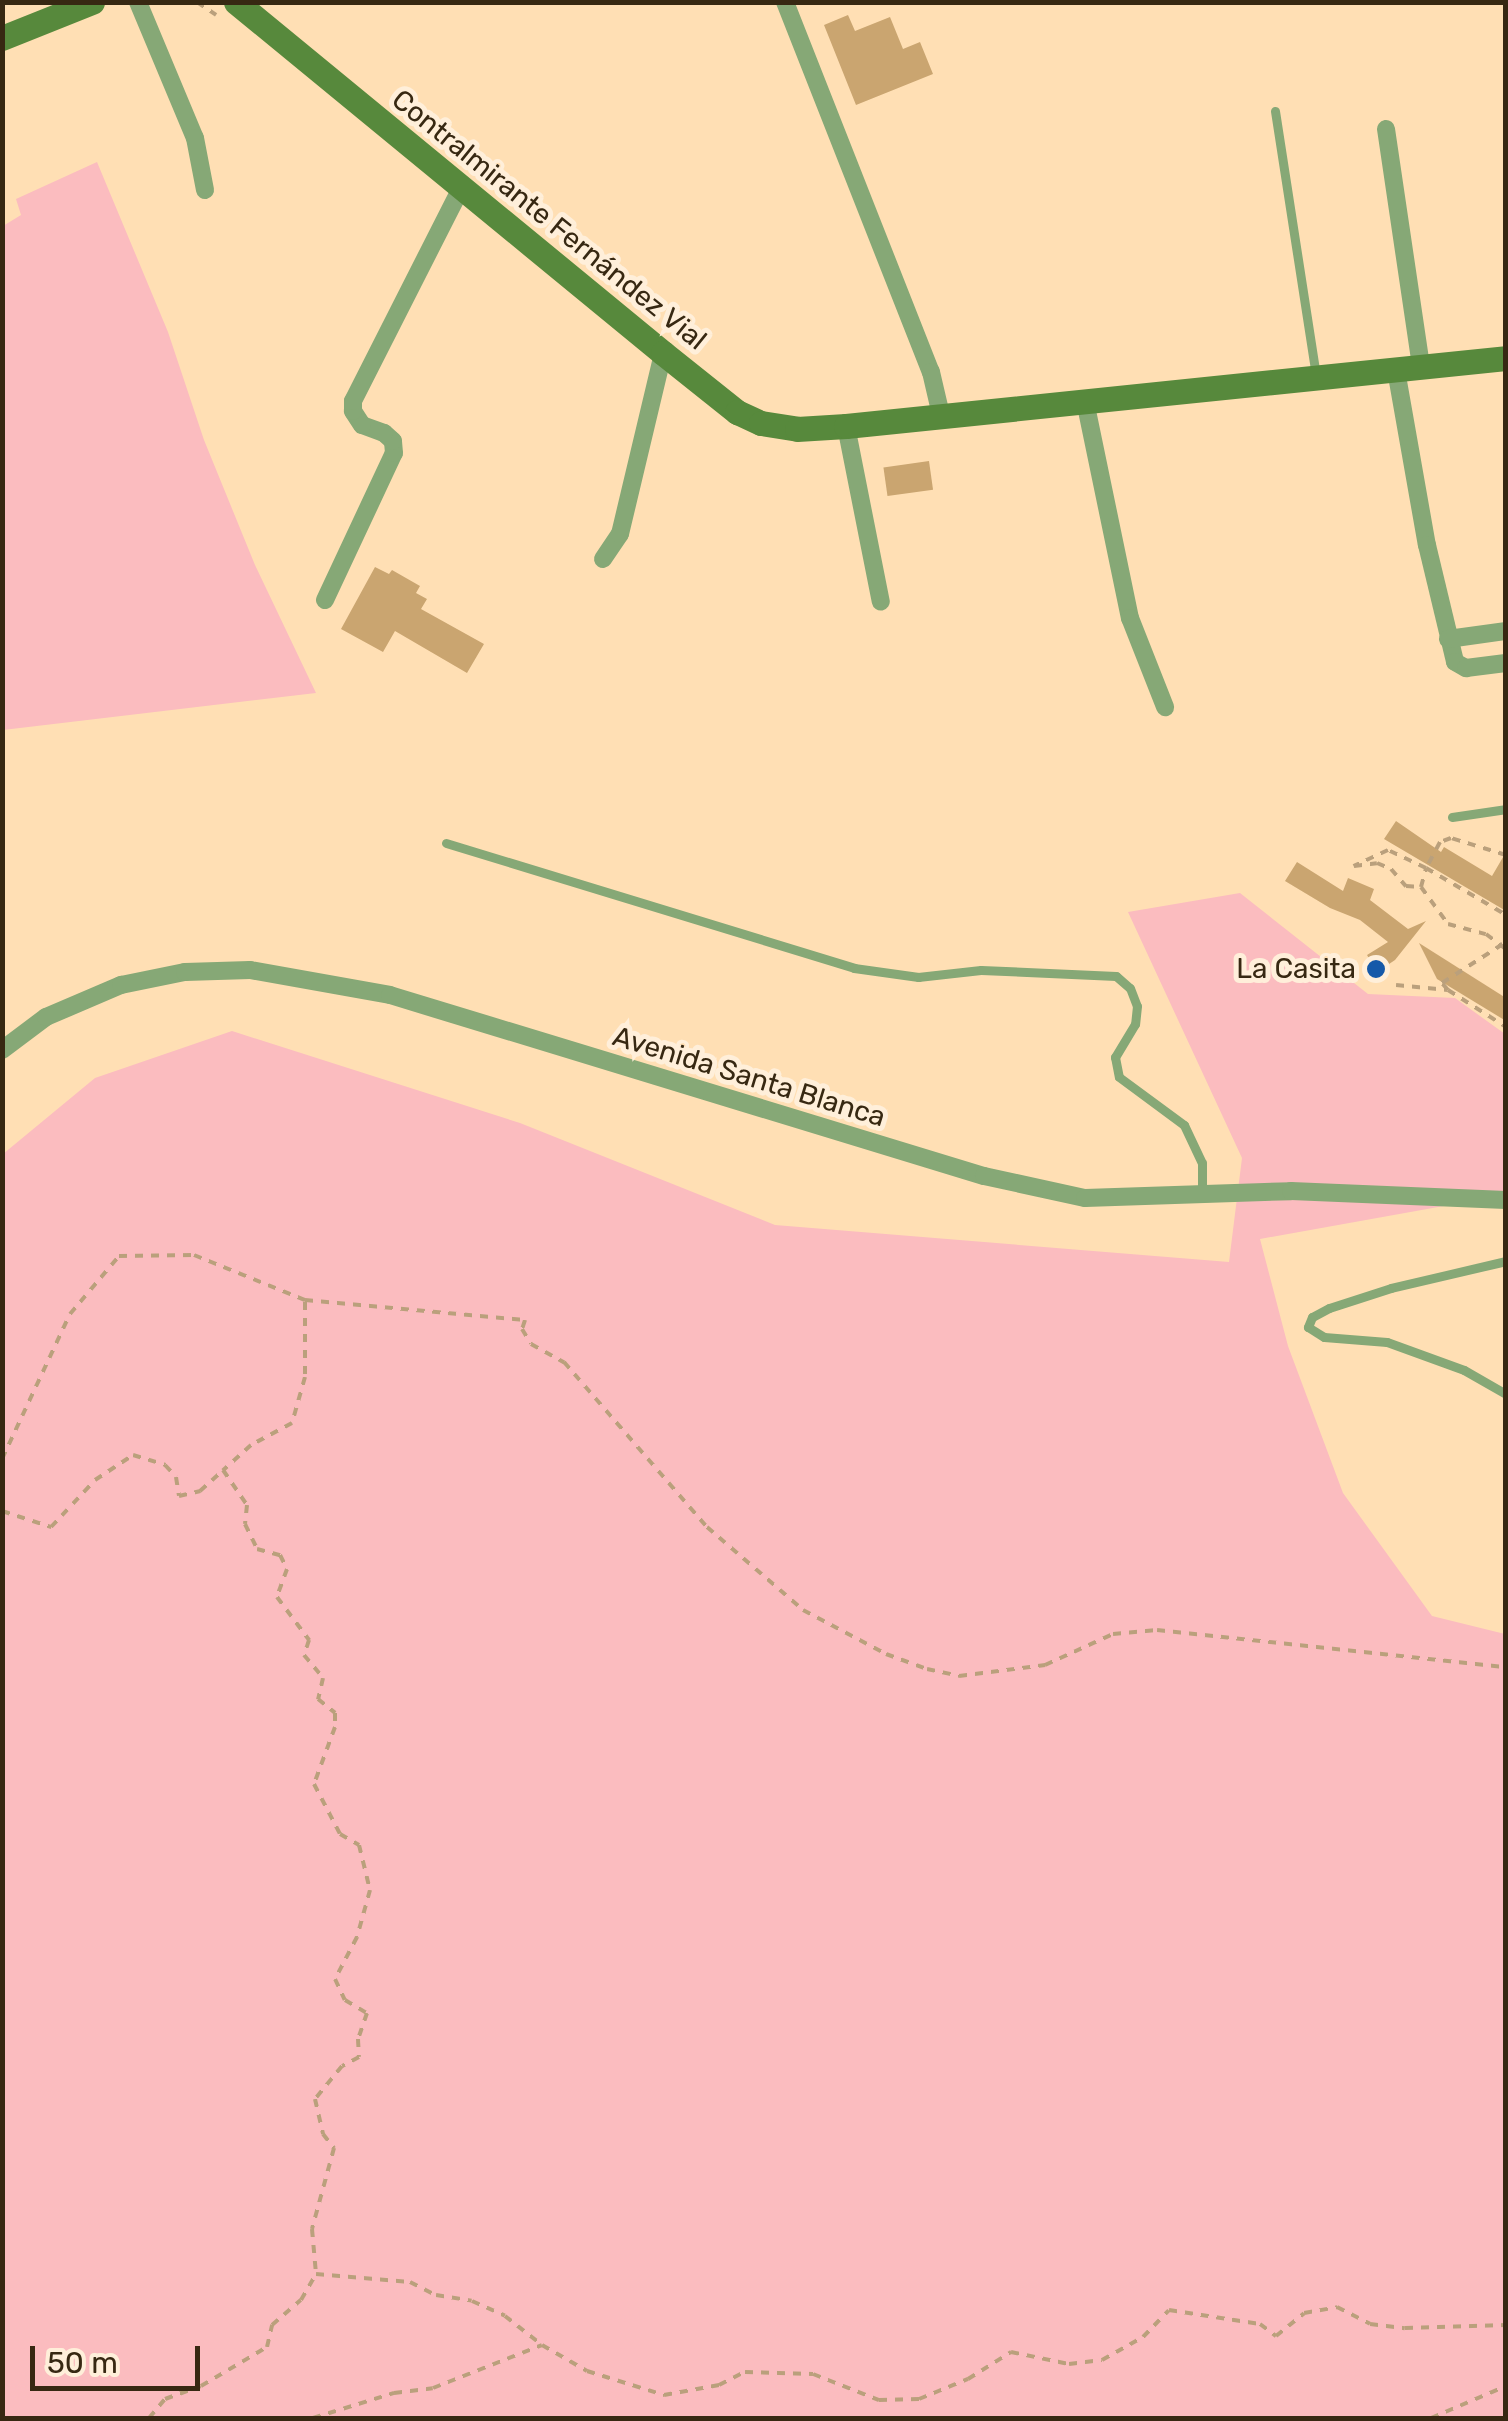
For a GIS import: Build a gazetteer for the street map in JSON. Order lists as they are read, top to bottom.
{
  "streets": {
    "main road": ["Contralmirante Fernández Vial"],
    "street": ["Avenida Santa Blanca"]
  },
  "places": ["La Casita"],
  "scale_bar": "50 m"
}
